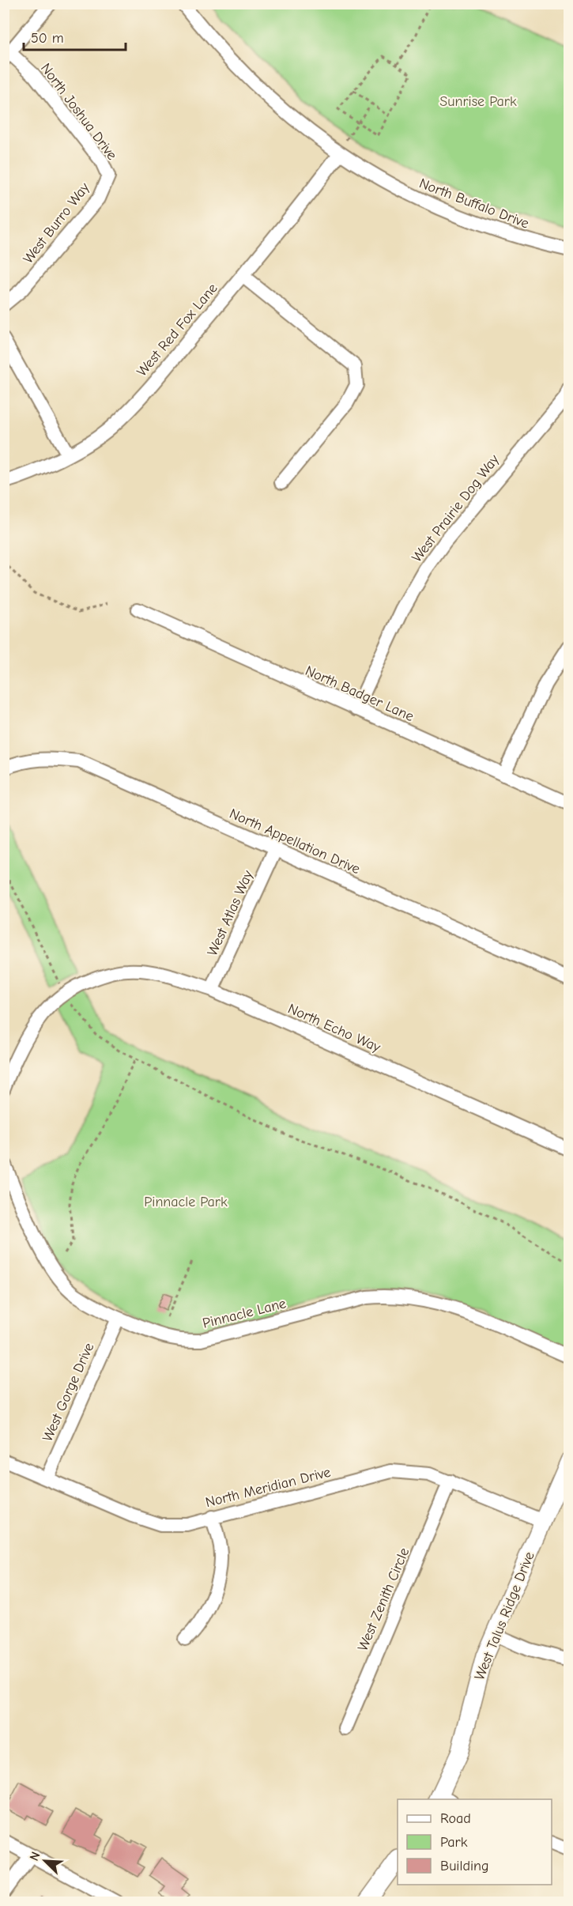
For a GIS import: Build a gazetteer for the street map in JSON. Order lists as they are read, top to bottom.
{
  "streets": {
    "street": [
      "North Joshua Drive",
      "North Buffalo Drive",
      "West Burro Way",
      "West Red Fox Lane",
      "West Prairie Dog Way",
      "North Badger Lane",
      "North Appellation Drive",
      "West Atlas Way",
      "North Echo Way",
      "Pinnacle Lane",
      "West Gorge Drive",
      "North Meridian Drive",
      "West Zenith Circle",
      "West Talus Ridge Drive"
    ]
  },
  "crossings": [
    ["North Joshua Drive", "West Burro Way"],
    ["North Buffalo Drive", "West Red Fox Lane"],
    ["West Prairie Dog Way", "North Badger Lane"],
    ["North Appellation Drive", "West Atlas Way"],
    ["West Atlas Way", "North Echo Way"],
    ["Pinnacle Lane", "West Gorge Drive"],
    ["West Gorge Drive", "North Meridian Drive"],
    ["North Meridian Drive", "West Zenith Circle"],
    ["North Meridian Drive", "West Talus Ridge Drive"]
  ],
  "parks": ["Sunrise Park", "Pinnacle Park"],
  "legend": ["Road", "Park", "Building"],
  "scale_bar": "50 m",
  "north": "top left"
}
